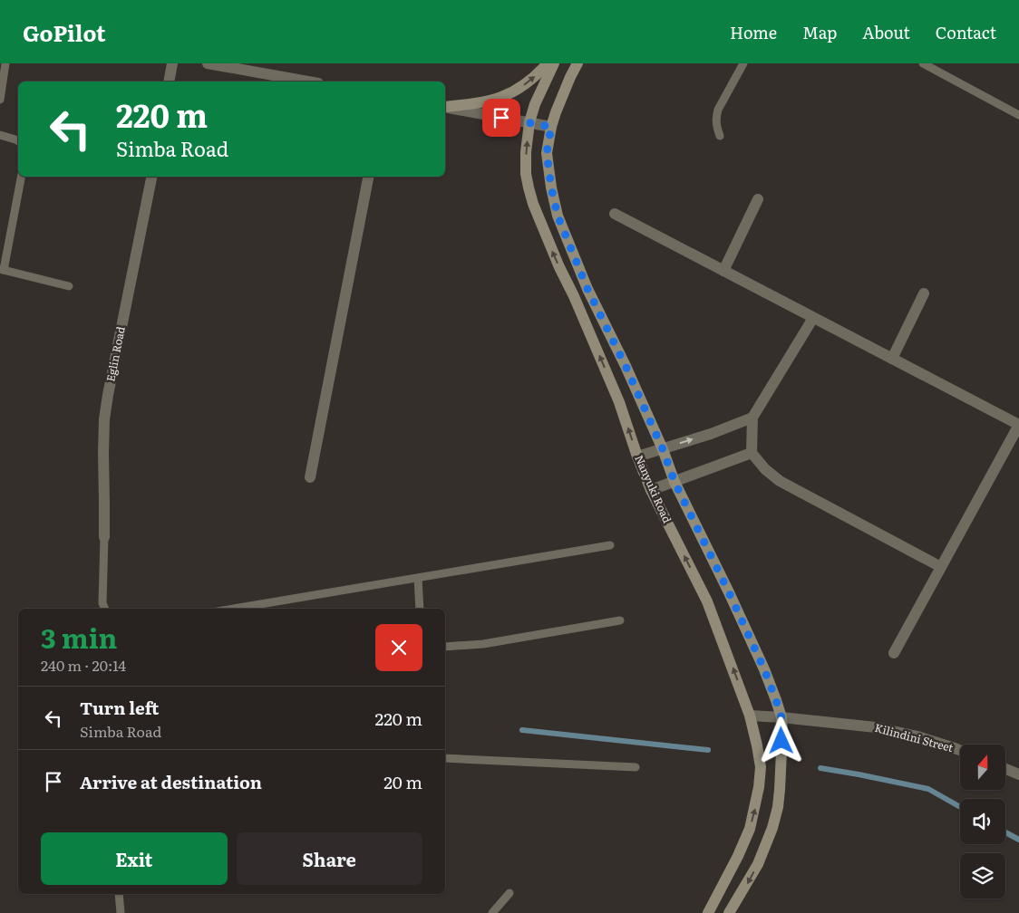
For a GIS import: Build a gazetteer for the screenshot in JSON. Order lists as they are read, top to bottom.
{
  "streets": {
    "main road": ["Nanyuki Road"],
    "street": ["Eglin Road", "Kilindini Street"]
  },
  "crossings": [
    ["Nanyuki Road", "Kilindini Street"]
  ],
  "north": "top",
  "page": {
    "header": "GoPilot",
    "nav": [
      "Home",
      "Map",
      "About",
      "Contact"
    ],
    "turn": ["220 m", "Simba Road"],
    "heading": ["3 min", "240 m · 20:14"],
    "list": [
      {
        "name": "Turn left",
        "note": "Simba Road",
        "value": "220 m"
      },
      {
        "name": "Arrive at destination",
        "value": "20 m"
      }
    ],
    "buttons": ["Exit", "Share"]
  }
}
